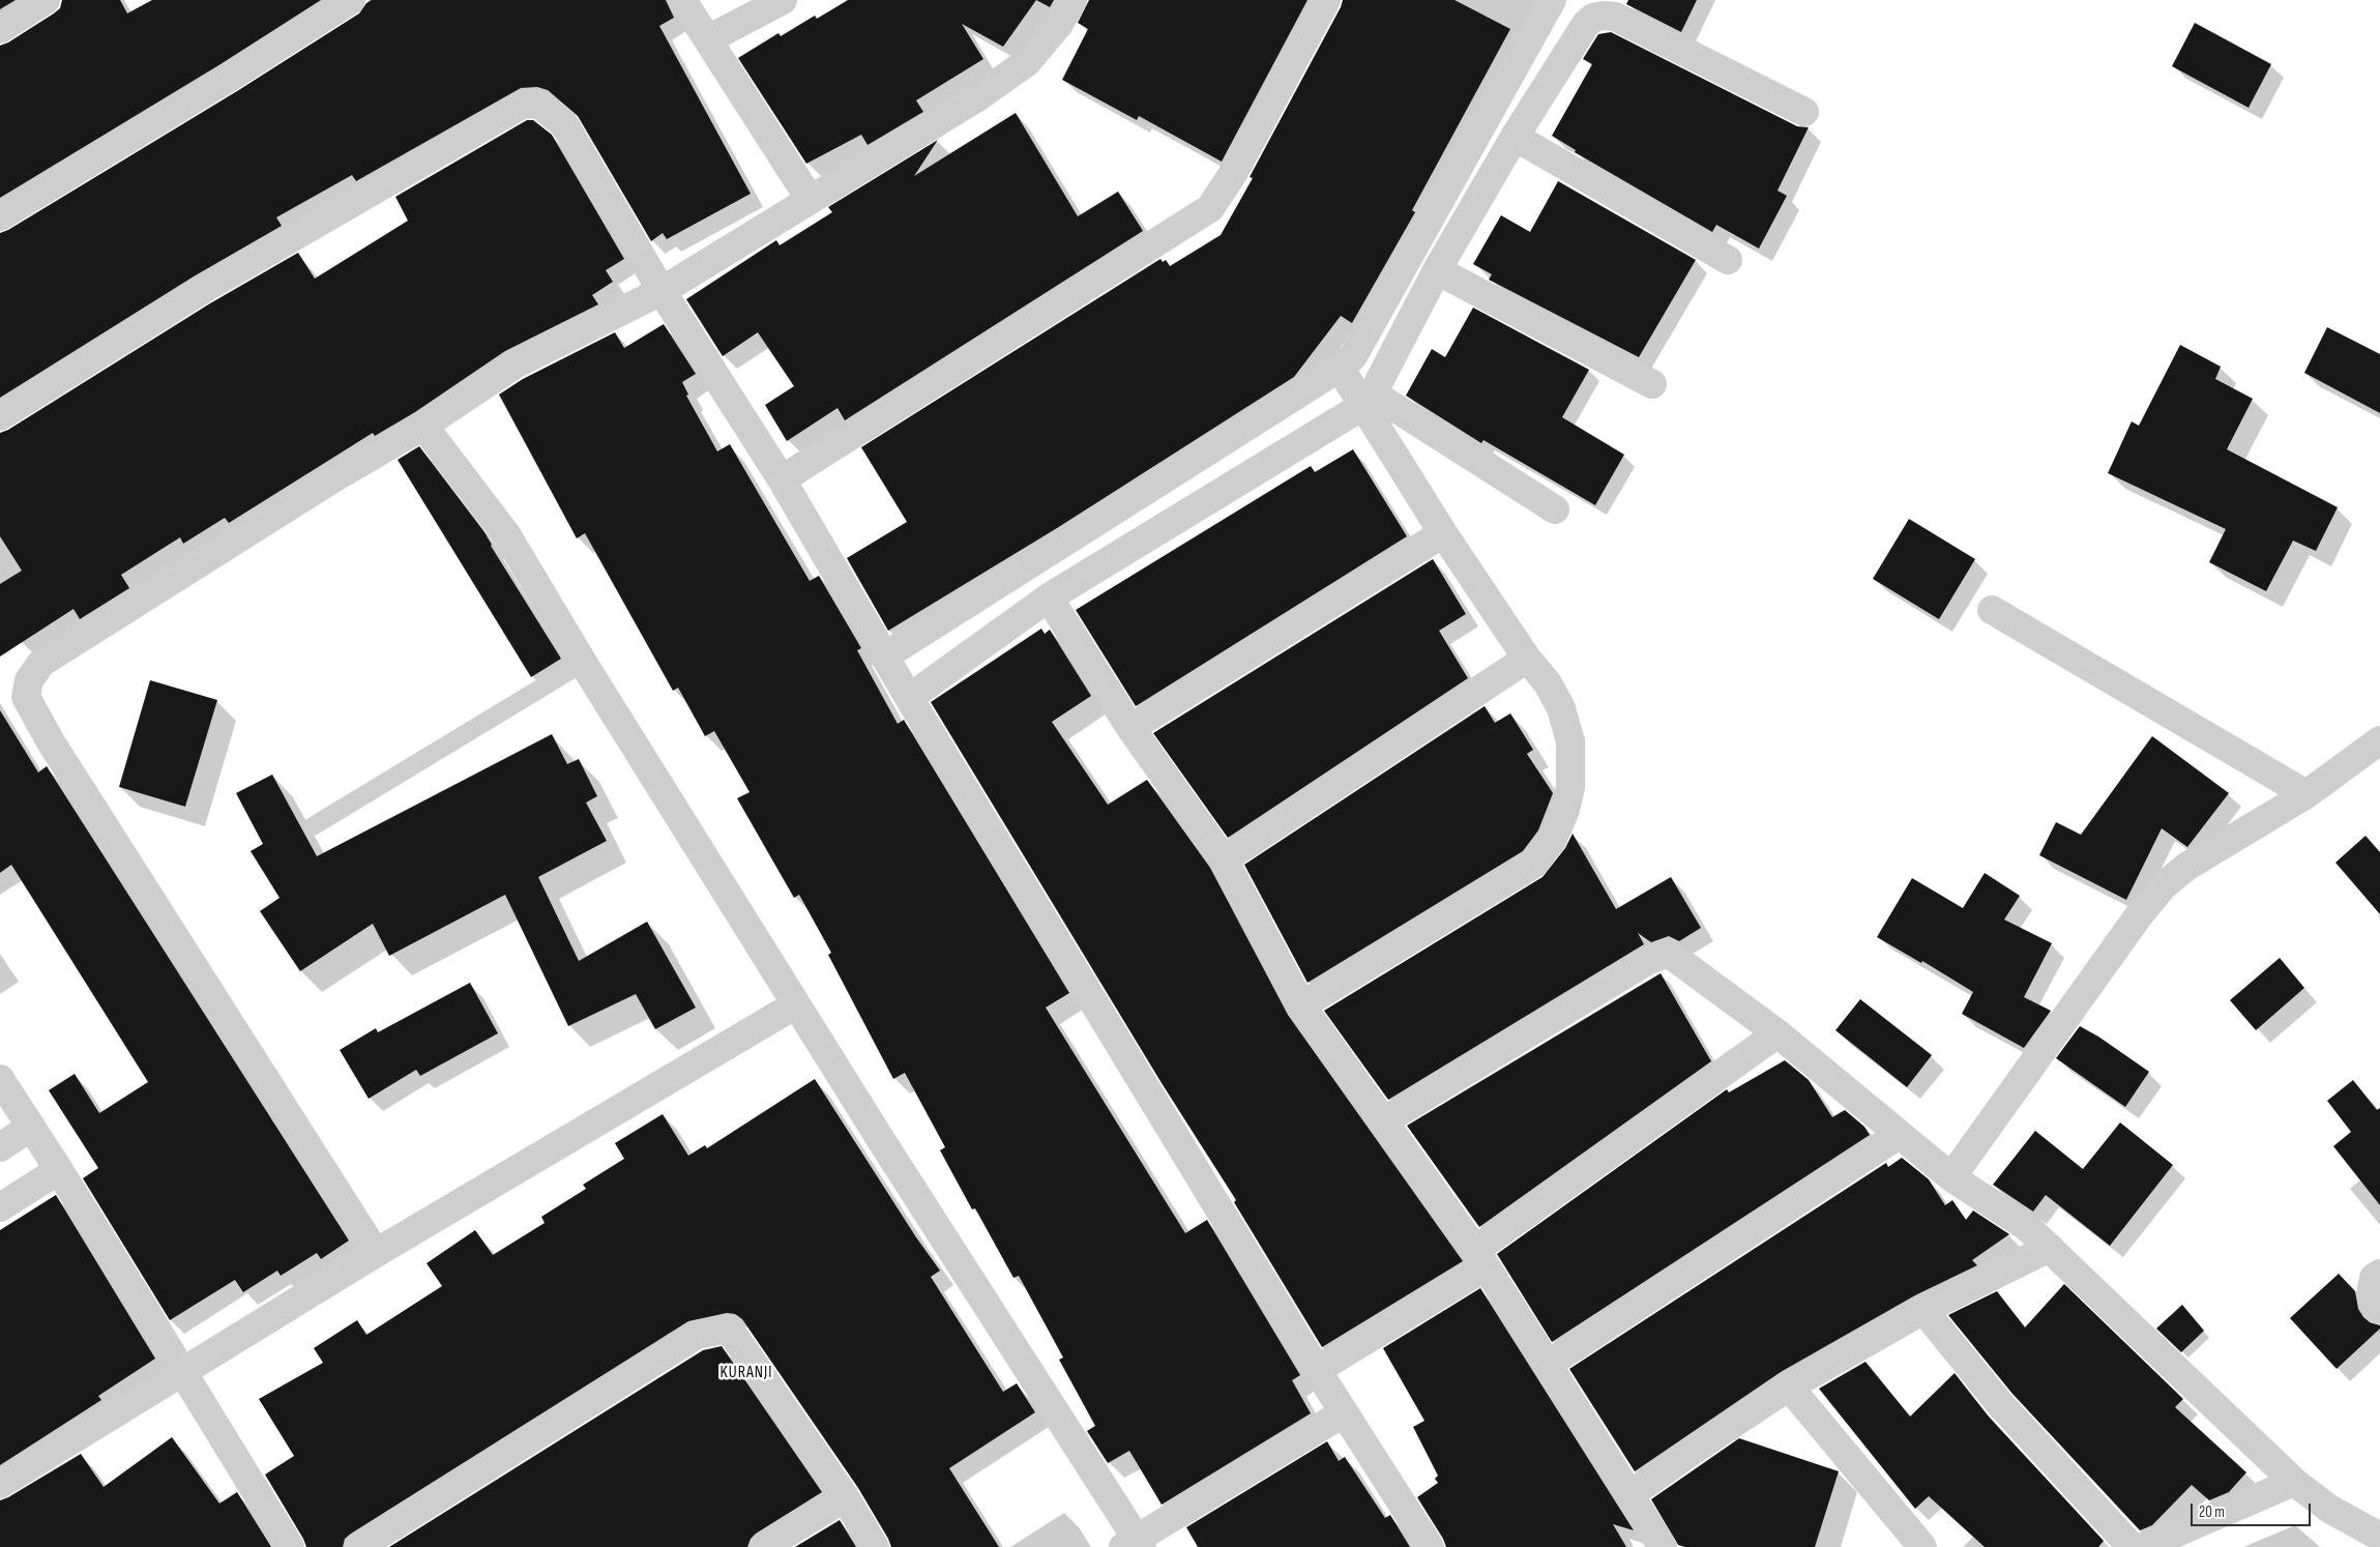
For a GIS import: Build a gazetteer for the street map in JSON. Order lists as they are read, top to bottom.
{
  "districts": ["KURANJI"],
  "scale_bar": "20 m"
}
